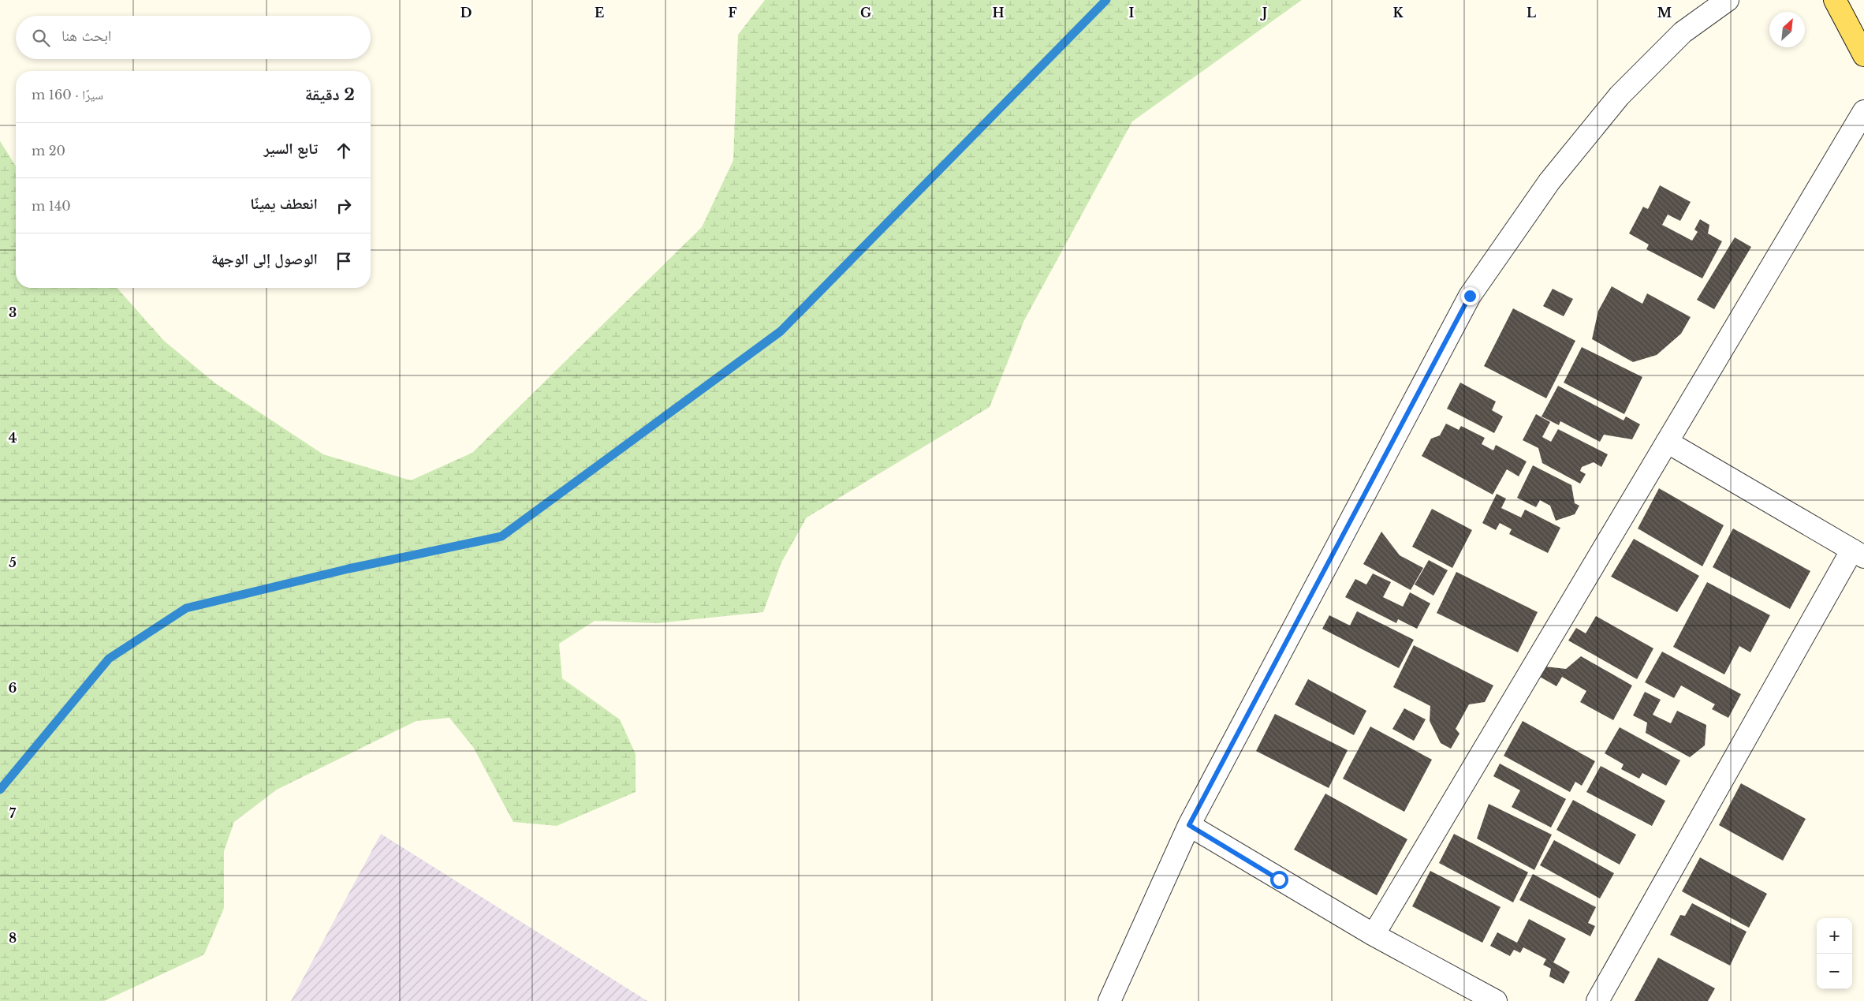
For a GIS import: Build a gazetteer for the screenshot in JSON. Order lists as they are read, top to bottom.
{
  "north": "top right",
  "page": {
    "search": "ابحث هنا",
    "heading": ["2 دقيقة", "سيرًا · 160 m"],
    "list": [
      ["تابع السير", "20 m"],
      ["انعطف يمينًا", "140 m"],
      "الوصول إلى الوجهة"
    ],
    "map_buttons": ["+", "−"]
  },
  "grid": {
    "columns": [
      "D",
      "E",
      "F",
      "G",
      "H",
      "I",
      "J",
      "K",
      "L",
      "M"
    ],
    "rows": [
      "3",
      "4",
      "5",
      "6",
      "7",
      "8"
    ]
  }
}
